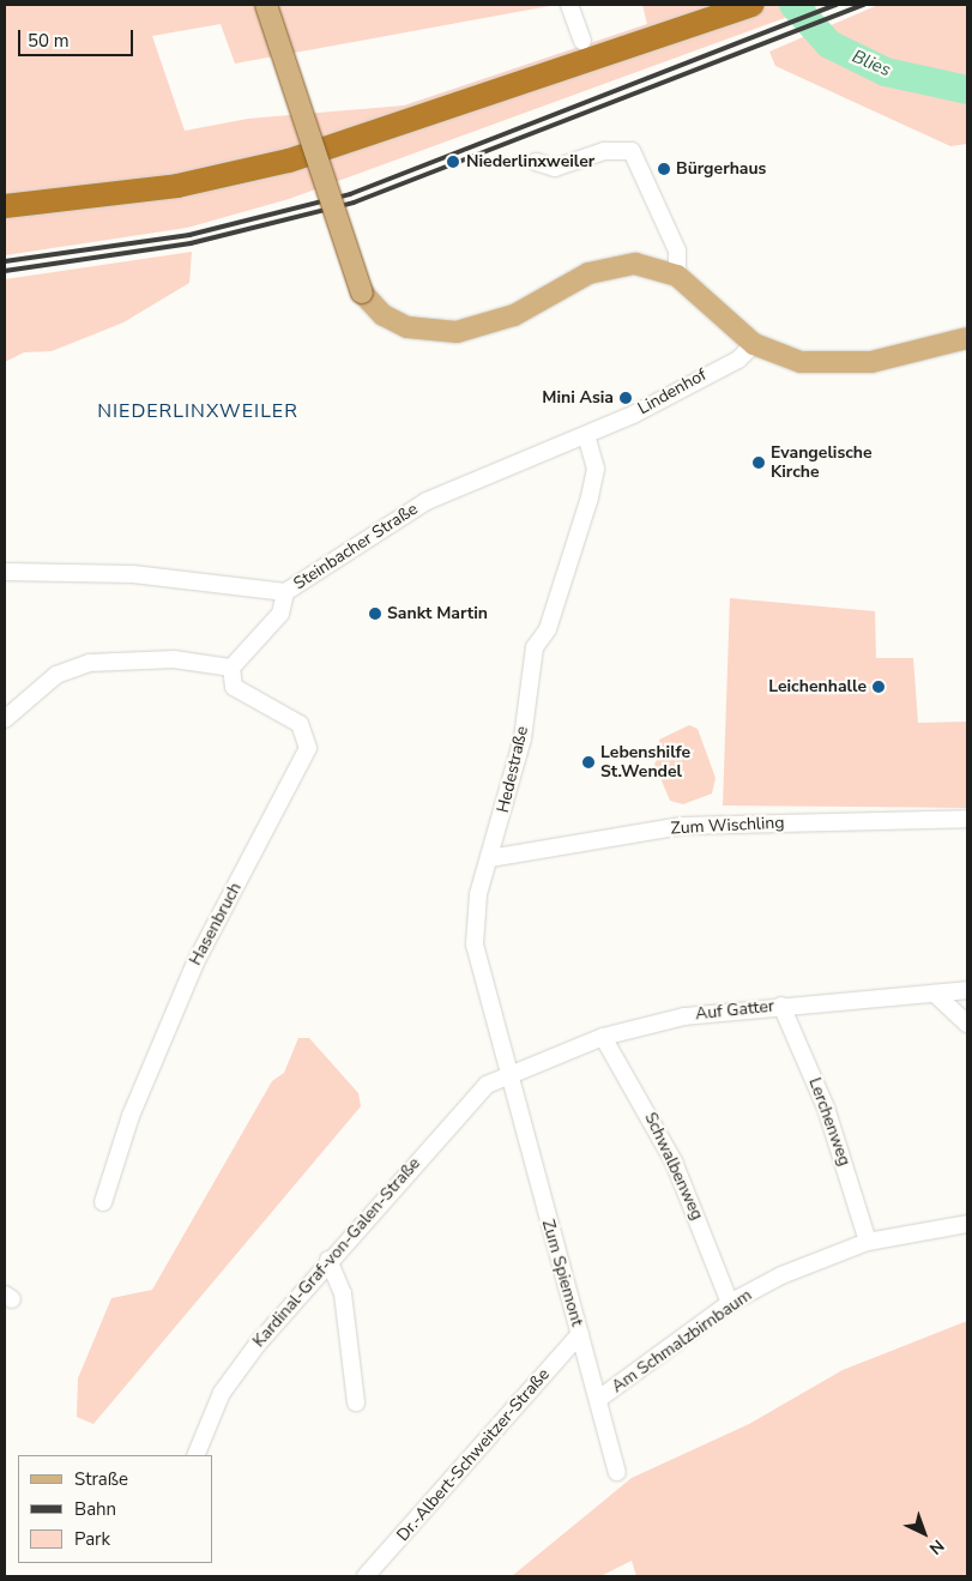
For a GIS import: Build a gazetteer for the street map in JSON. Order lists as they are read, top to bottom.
{
  "streets": {
    "street": [
      "Lindenhof",
      "Steinbacher Straße",
      "Hedestraße",
      "Zum Wischling",
      "Hasenbruch",
      "Auf Gatter",
      "Lerchenweg",
      "Schwalbenweg",
      "Kardinal-Graf-von-Galen-Straße",
      "Zum Spiemont",
      "Am Schmalzbirnbaum",
      "Dr.-Albert-Schweitzer-Straße"
    ]
  },
  "crossings": [
    ["Lindenhof", "Steinbacher Straße"],
    ["Lindenhof", "Hedestraße"],
    ["Steinbacher Straße", "Hedestraße"],
    ["Hedestraße", "Zum Wischling"],
    ["Hedestraße", "Auf Gatter"],
    ["Hedestraße", "Kardinal-Graf-von-Galen-Straße"],
    ["Hedestraße", "Zum Spiemont"],
    ["Auf Gatter", "Lerchenweg"],
    ["Auf Gatter", "Schwalbenweg"],
    ["Auf Gatter", "Kardinal-Graf-von-Galen-Straße"],
    ["Auf Gatter", "Zum Spiemont"],
    ["Lerchenweg", "Am Schmalzbirnbaum"],
    ["Schwalbenweg", "Am Schmalzbirnbaum"],
    ["Kardinal-Graf-von-Galen-Straße", "Zum Spiemont"],
    ["Zum Spiemont", "Am Schmalzbirnbaum"],
    ["Zum Spiemont", "Dr.-Albert-Schweitzer-Straße"]
  ],
  "districts": ["NIEDERLINXWEILER"],
  "water": ["Blies"],
  "places": [
    "Niederlinxweiler",
    "Bürgerhaus",
    "Mini Asia",
    "Evangelische Kirche",
    "Sankt Martin",
    "Leichenhalle",
    "Lebenshilfe St.Wendel"
  ],
  "legend": ["Straße", "Bahn", "Park"],
  "scale_bar": "50 m",
  "north": "bottom right"
}
